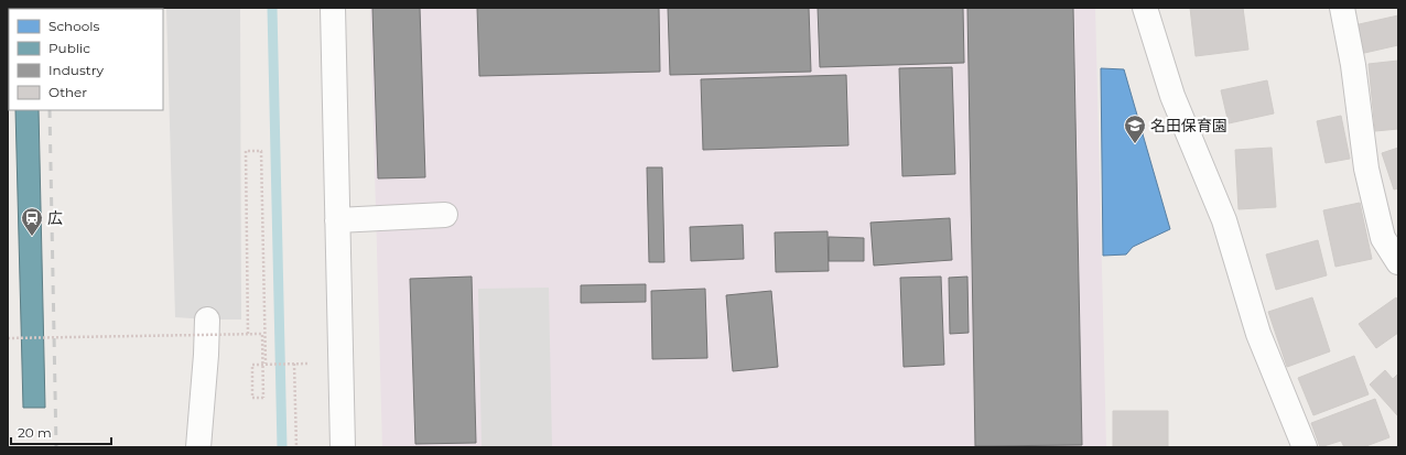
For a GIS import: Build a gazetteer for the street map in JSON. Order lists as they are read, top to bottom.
{
  "places": {
    "school or university": ["名田保育園"],
    "station": ["広"]
  },
  "legend": [
    "Schools",
    "Public",
    "Industry",
    "Other"
  ],
  "scale_bar": "20 m"
}
